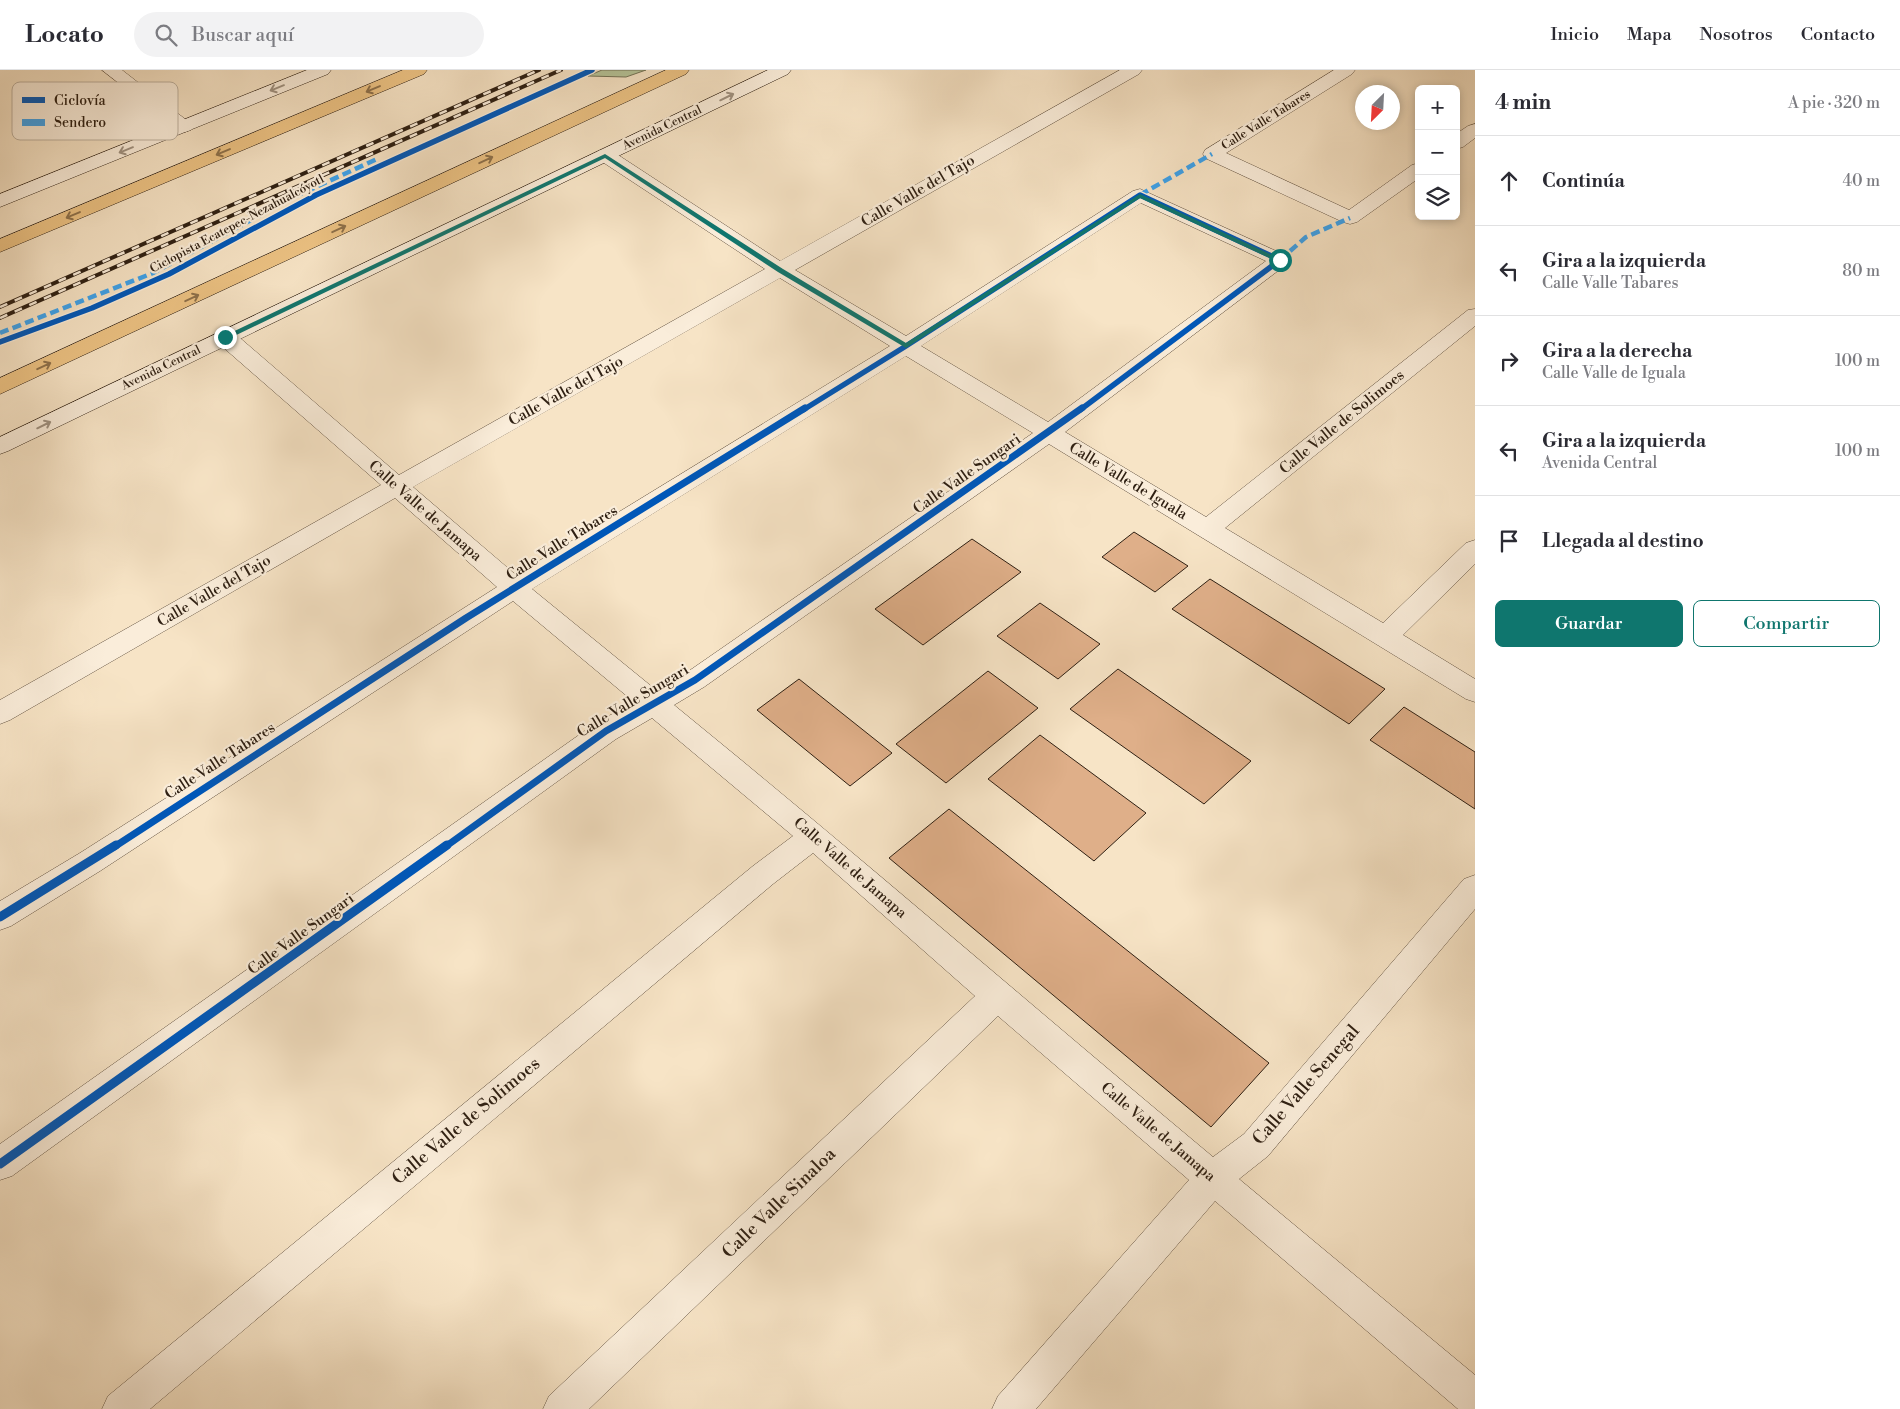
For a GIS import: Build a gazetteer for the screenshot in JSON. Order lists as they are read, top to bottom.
{
  "streets": {
    "street": [
      "Calle Valle Tabares",
      "Avenida Central",
      "Calle Valle del Tajo",
      "Calle Valle de Solimoes",
      "Calle Valle Sungari",
      "Calle Valle de Iguala",
      "Calle Valle de Jamapa",
      "Calle Valle Senegal",
      "Calle Valle Sinaloa"
    ],
    "cycle path": ["Ciclopista Ecatepec-Nezahualcóyotl"]
  },
  "crossings": [
    ["Calle Valle Tabares", "Calle Valle Sungari"],
    ["Calle Valle Tabares", "Calle Valle de Iguala"],
    ["Calle Valle Tabares", "Calle Valle de Jamapa"],
    ["Avenida Central", "Calle Valle de Iguala"],
    ["Avenida Central", "Calle Valle de Jamapa"],
    ["Calle Valle del Tajo", "Calle Valle de Iguala"],
    ["Calle Valle del Tajo", "Calle Valle de Jamapa"],
    ["Calle Valle de Solimoes", "Calle Valle de Iguala"],
    ["Calle Valle de Solimoes", "Calle Valle de Jamapa"],
    ["Calle Valle Sungari", "Calle Valle de Iguala"],
    ["Calle Valle Sungari", "Calle Valle de Jamapa"],
    ["Calle Valle de Jamapa", "Calle Valle Senegal"],
    ["Calle Valle de Jamapa", "Calle Valle Sinaloa"]
  ],
  "legend": ["Ciclovía", "Sendero"],
  "north": "bottom left",
  "page": {
    "header": "Locato",
    "search": "Buscar aquí",
    "nav": [
      "Inicio",
      "Mapa",
      "Nosotros",
      "Contacto"
    ],
    "heading": ["4 min", "A pie · 320 m"],
    "map_buttons": ["+", "−"],
    "list": [
      ["Continúa", "40 m"],
      ["Gira a la izquierda", "Calle Valle Tabares", "80 m"],
      ["Gira a la derecha", "Calle Valle de Iguala", "100 m"],
      ["Gira a la izquierda", "Avenida Central", "100 m"],
      "Llegada al destino"
    ],
    "buttons": ["Guardar", "Compartir"]
  }
}
